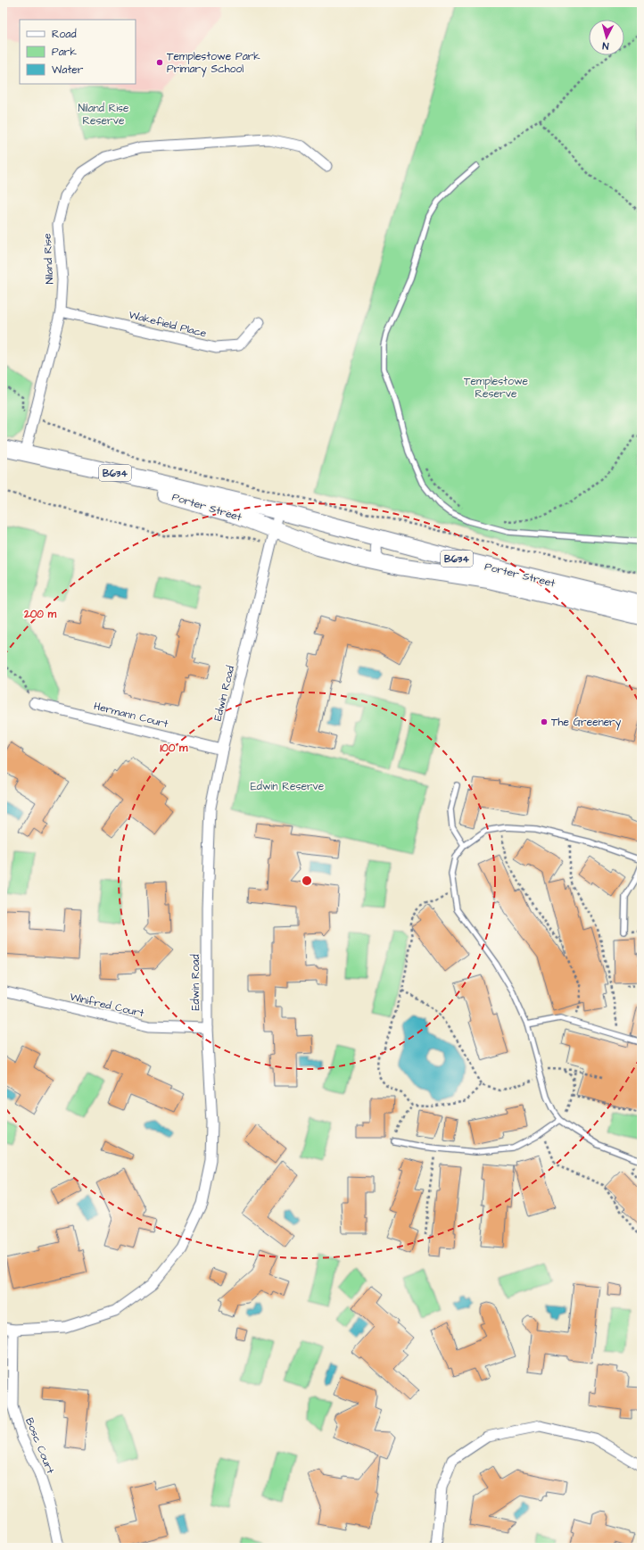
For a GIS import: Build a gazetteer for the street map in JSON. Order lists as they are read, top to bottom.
{
  "streets": {
    "main road": ["B634", "Porter Street"],
    "street": [
      "Niland Rise",
      "Wakefield Place",
      "Edwin Road",
      "Hermann Court",
      "Winifred Court",
      "Bosc Court"
    ]
  },
  "crossings": [
    ["Niland Rise", "Wakefield Place"],
    ["Niland Rise", "Porter Street"],
    ["Porter Street", "Edwin Road"],
    ["Edwin Road", "Hermann Court"],
    ["Edwin Road", "Winifred Court"],
    ["Edwin Road", "Bosc Court"]
  ],
  "parks": ["Niland Rise Reserve", "Templestowe Reserve", "Edwin Reserve"],
  "places": ["Templestowe Park Primary School", "The Greenery"],
  "legend": ["Road", "Park", "Water"],
  "north": "bottom",
  "rings": ["200 m", "100 m"]
}
